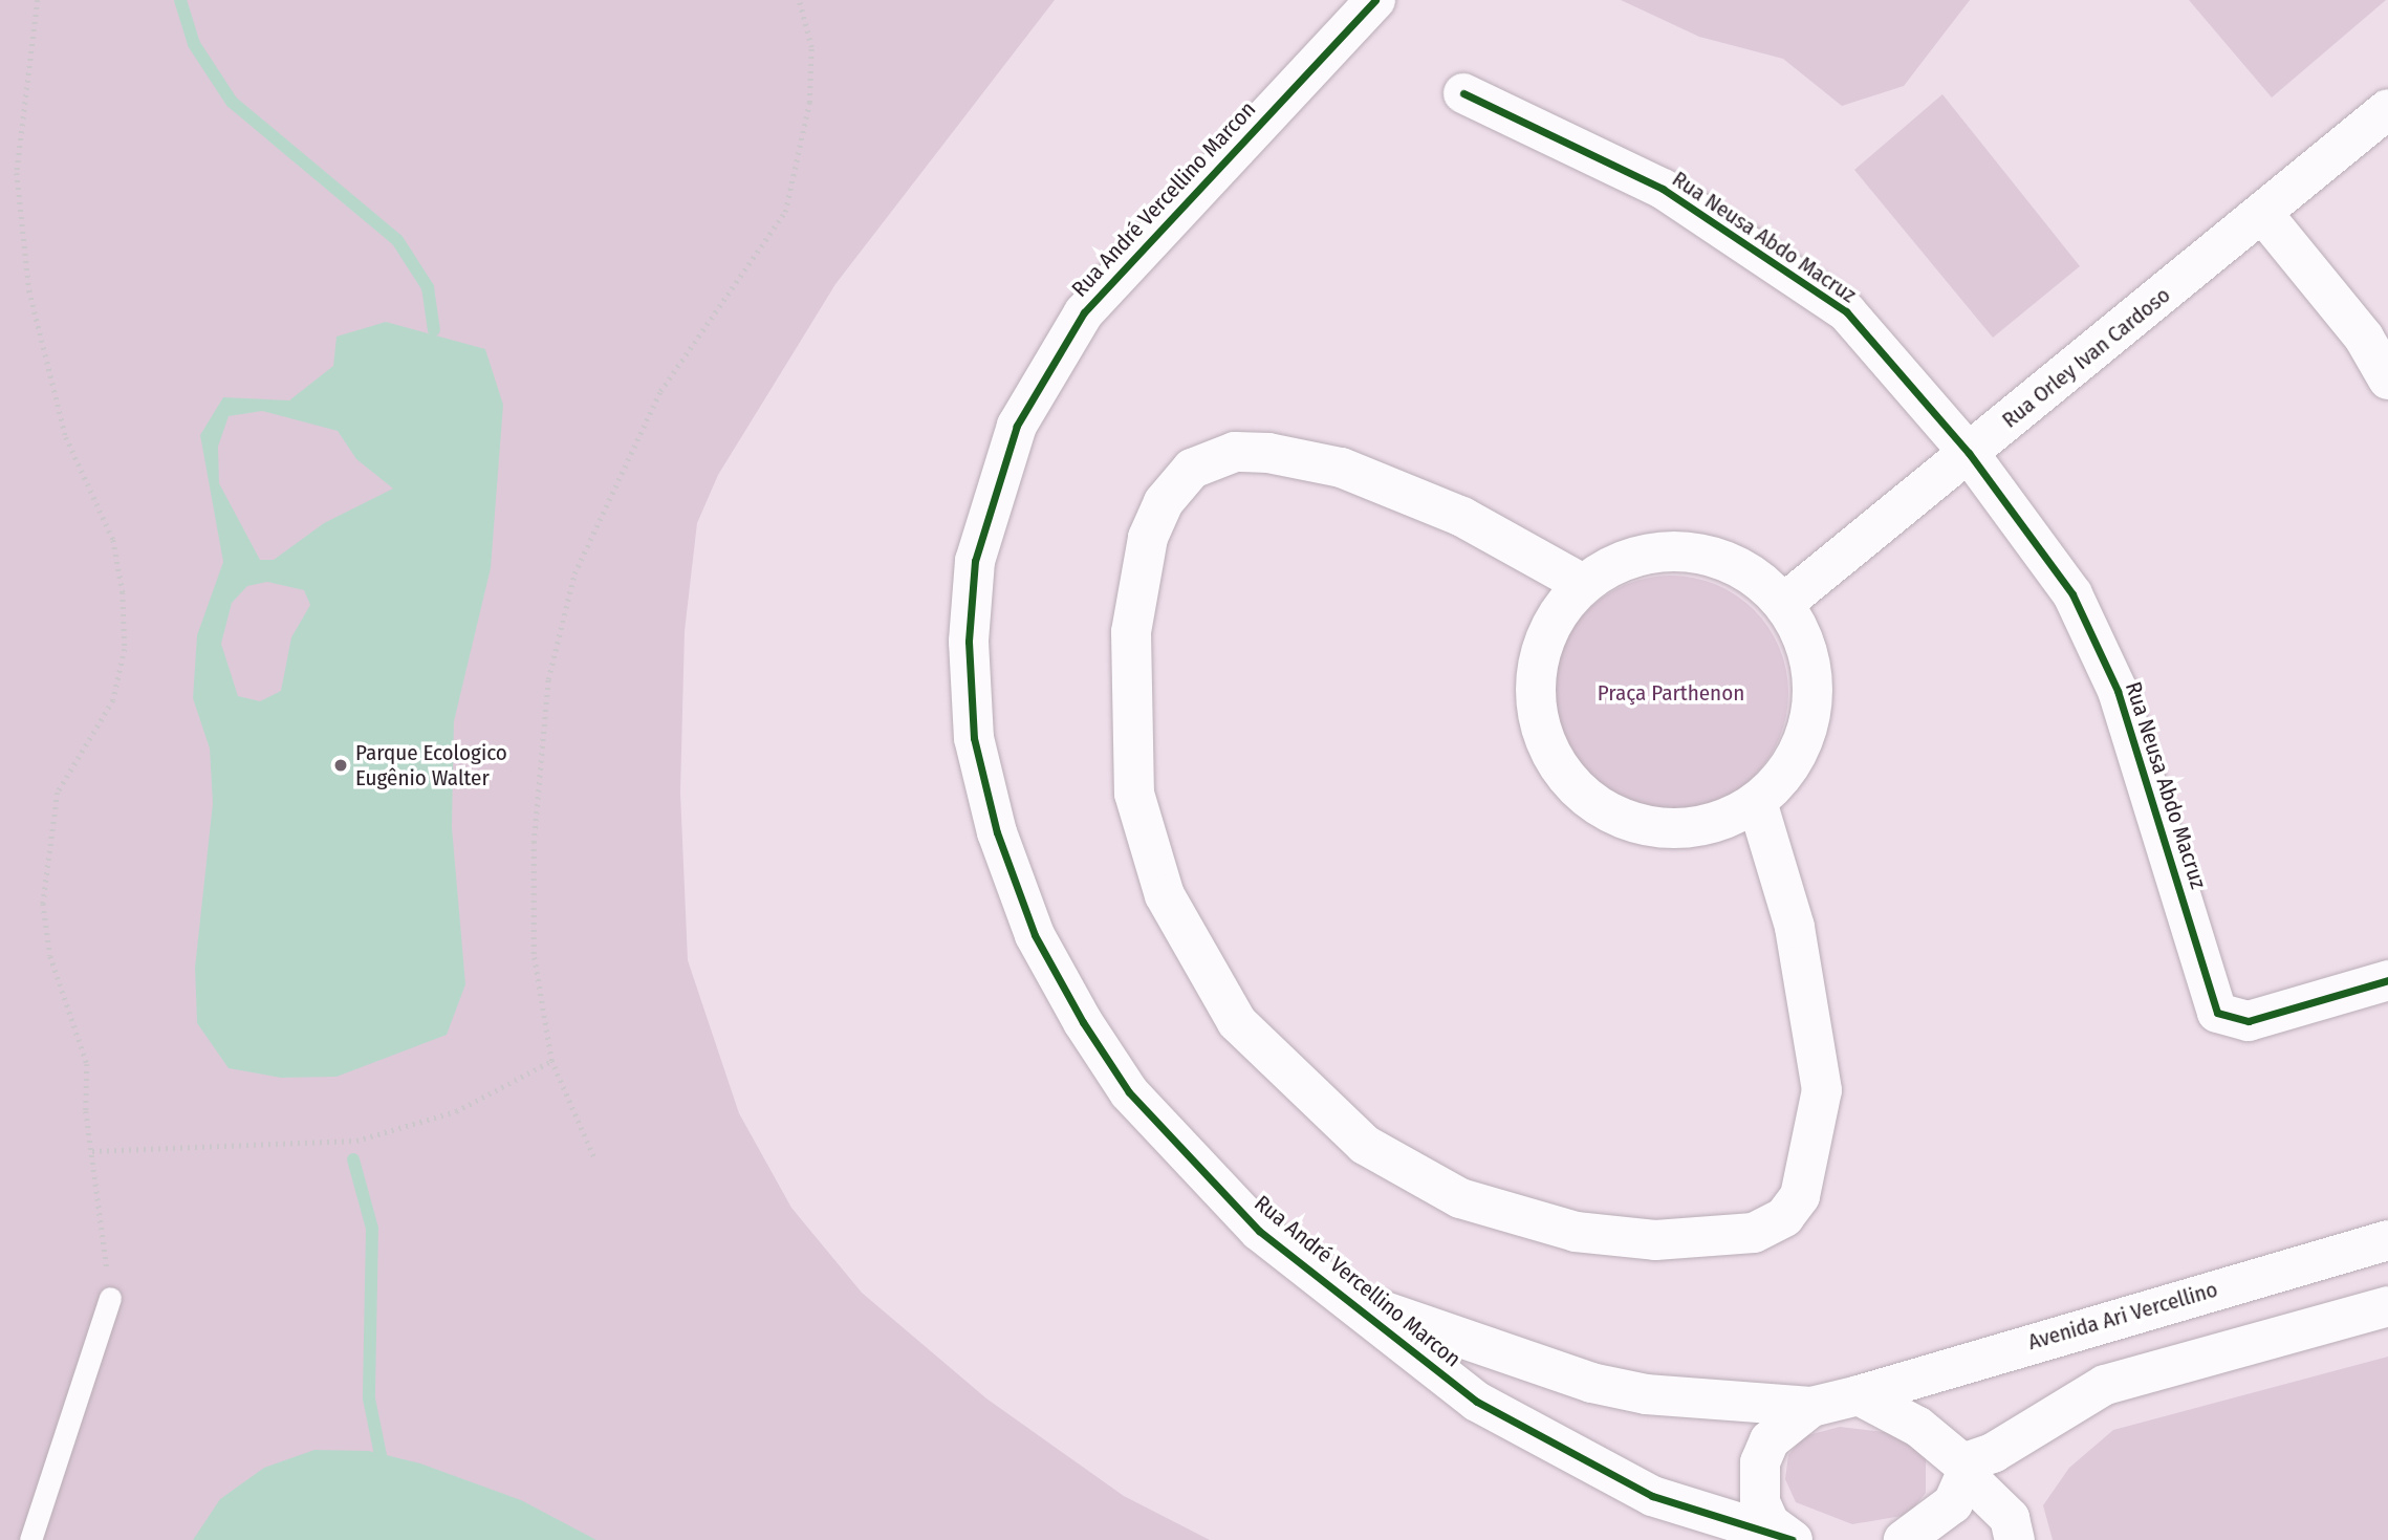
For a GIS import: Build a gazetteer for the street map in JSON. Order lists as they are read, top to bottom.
{
  "streets": {
    "street": [
      "Rua André Vercellino Marcon",
      "Rua Neusa Abdo Macruz",
      "Rua Orley Ivan Cardoso",
      "Avenida Ari Vercellino"
    ]
  },
  "crossings": [
    ["Rua André Vercellino Marcon", "Avenida Ari Vercellino"],
    ["Rua Neusa Abdo Macruz", "Rua Orley Ivan Cardoso"]
  ],
  "parks": ["Praça Parthenon"],
  "places": ["Parque Ecologico Eugênio Walter"]
}
